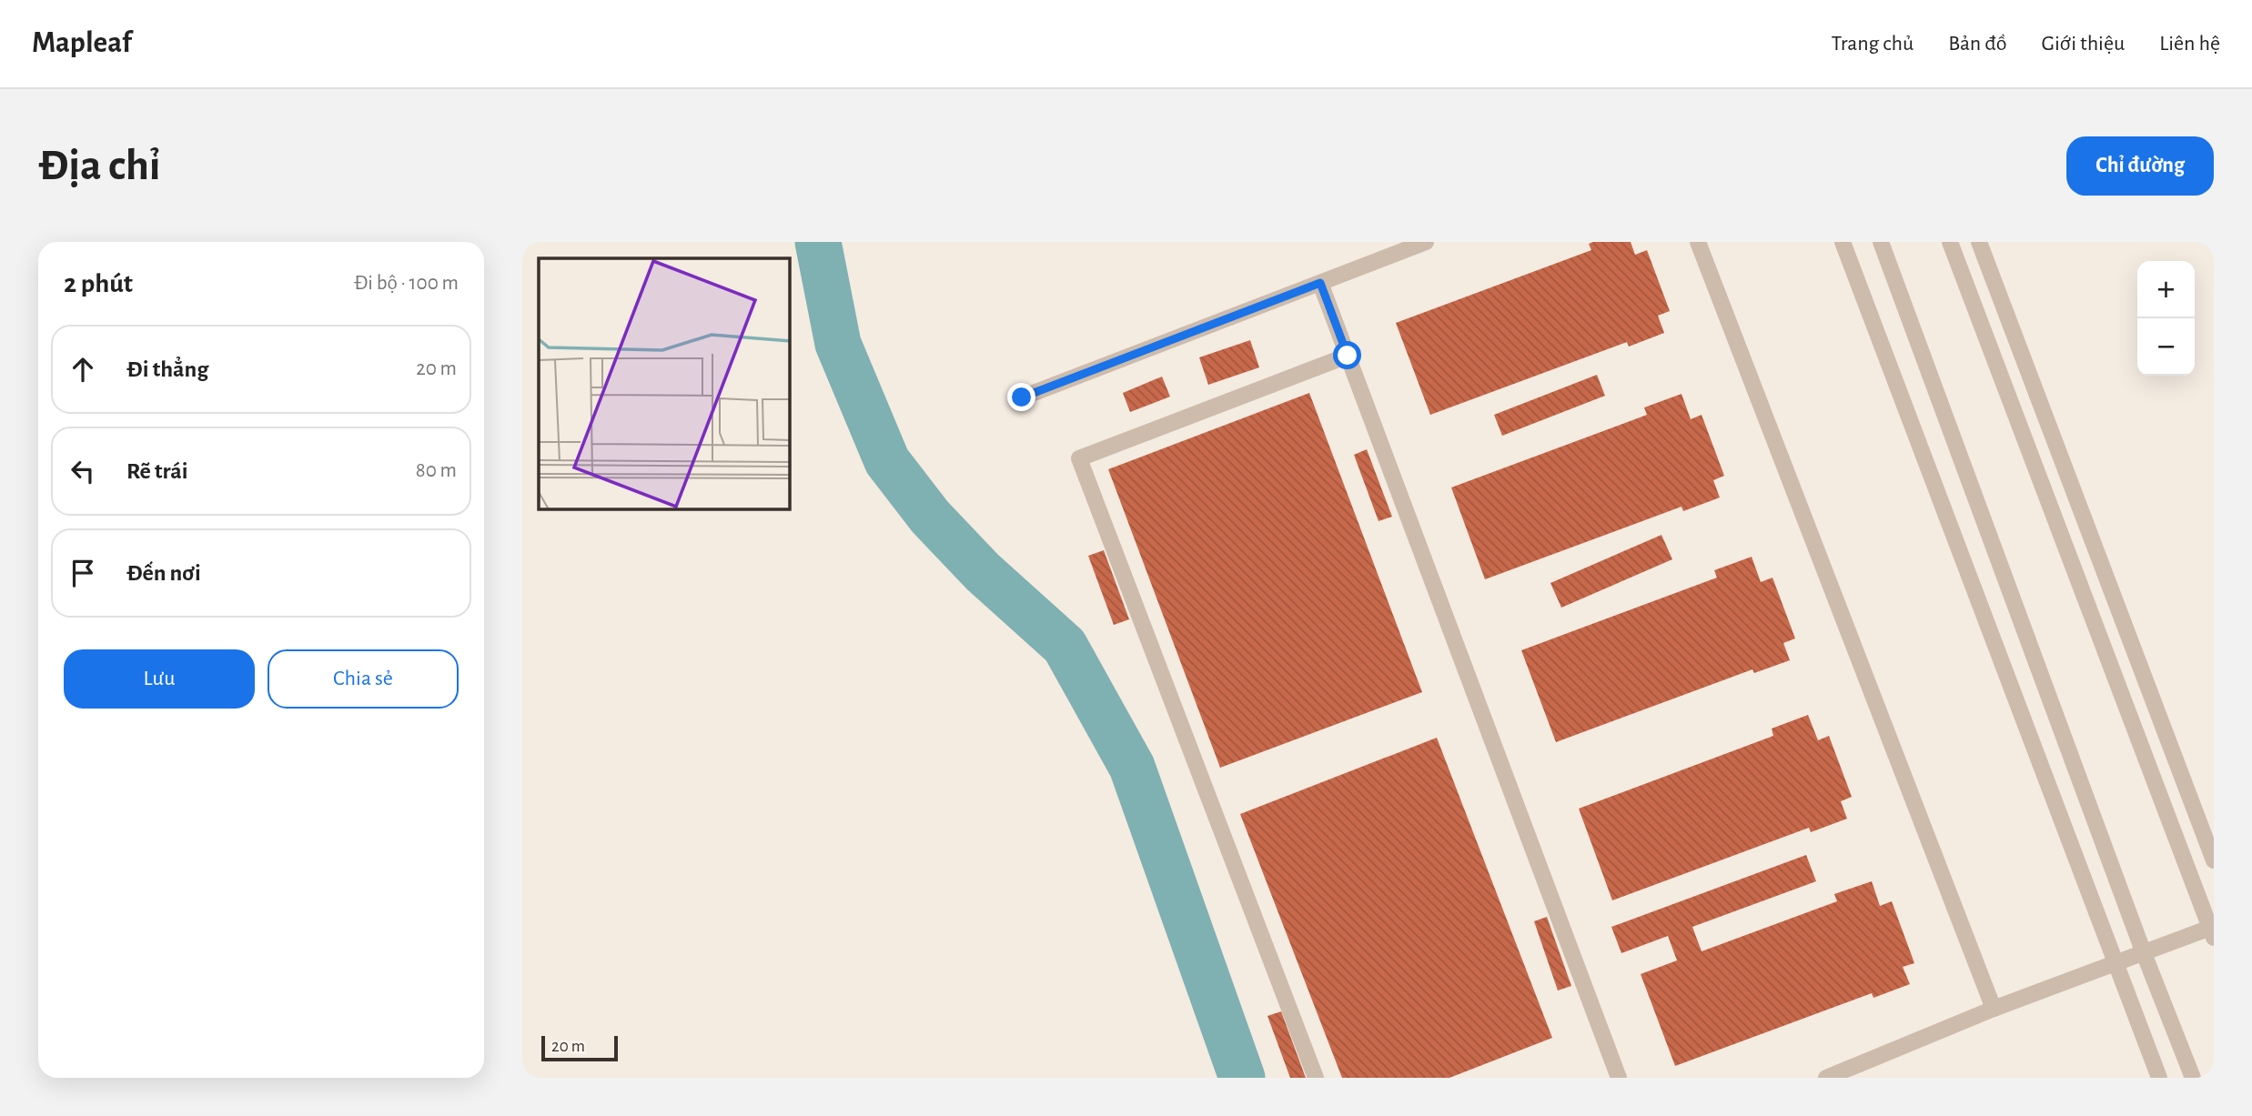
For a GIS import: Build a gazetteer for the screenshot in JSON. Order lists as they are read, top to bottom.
{
  "scale_bar": "20 m",
  "page": {
    "header": "Mapleaf",
    "nav": [
      "Trang chủ",
      "Bản đồ",
      "Giới thiệu",
      "Liên hệ"
    ],
    "buttons": [
      "Chỉ đường",
      ["Lưu", "Chia sẻ"]
    ],
    "title": "Địa chỉ",
    "heading": ["2 phút", "Đi bộ · 100 m"],
    "map_buttons": ["+", "−"],
    "list": [
      ["Đi thẳng", "20 m"],
      ["Rẽ trái", "80 m"],
      "Đến nơi"
    ],
    "scale": "20 m"
  }
}
